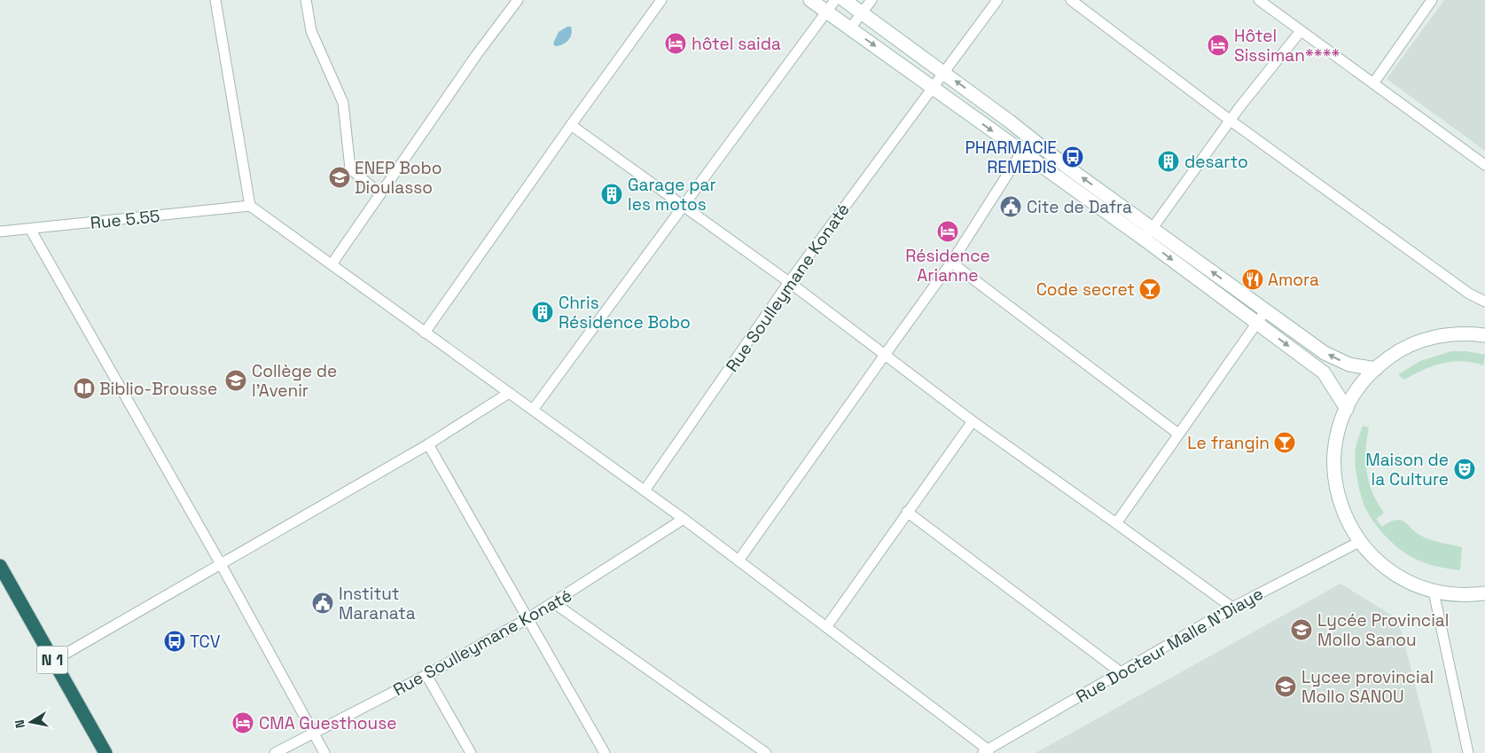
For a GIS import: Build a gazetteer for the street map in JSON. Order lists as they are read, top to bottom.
{
  "streets": {
    "highway": ["N 1"],
    "street": ["Rue 5.55", "Rue Soulleymane Konaté", "Rue Docteur Malle N'Diaye"]
  },
  "places": {
    "hotel": [
      "hôtel saida",
      "Hôtel Sissiman****",
      "Résidence Arianne",
      "CMA Guesthouse"
    ],
    "bus stop": ["PHARMACIE REMEDIS", "TCV"],
    "building": ["desarto", "Garage par les motos", "Chris Résidence Bobo"],
    "school or university": [
      "ENEP Bobo Dioulasso",
      "Collège de l'Avenir",
      "Lycée Provincial Mollo Sanou",
      "Lycee provincial Mollo SANOU"
    ],
    "public building": ["Cite de Dafra", "Institut Maranata"],
    "restaurant": ["Amora"],
    "bar": ["Code secret", "Le frangin"],
    "library": ["Biblio-Brousse"],
    "theatre": ["Maison de la Culture"]
  },
  "north": "left"
}
